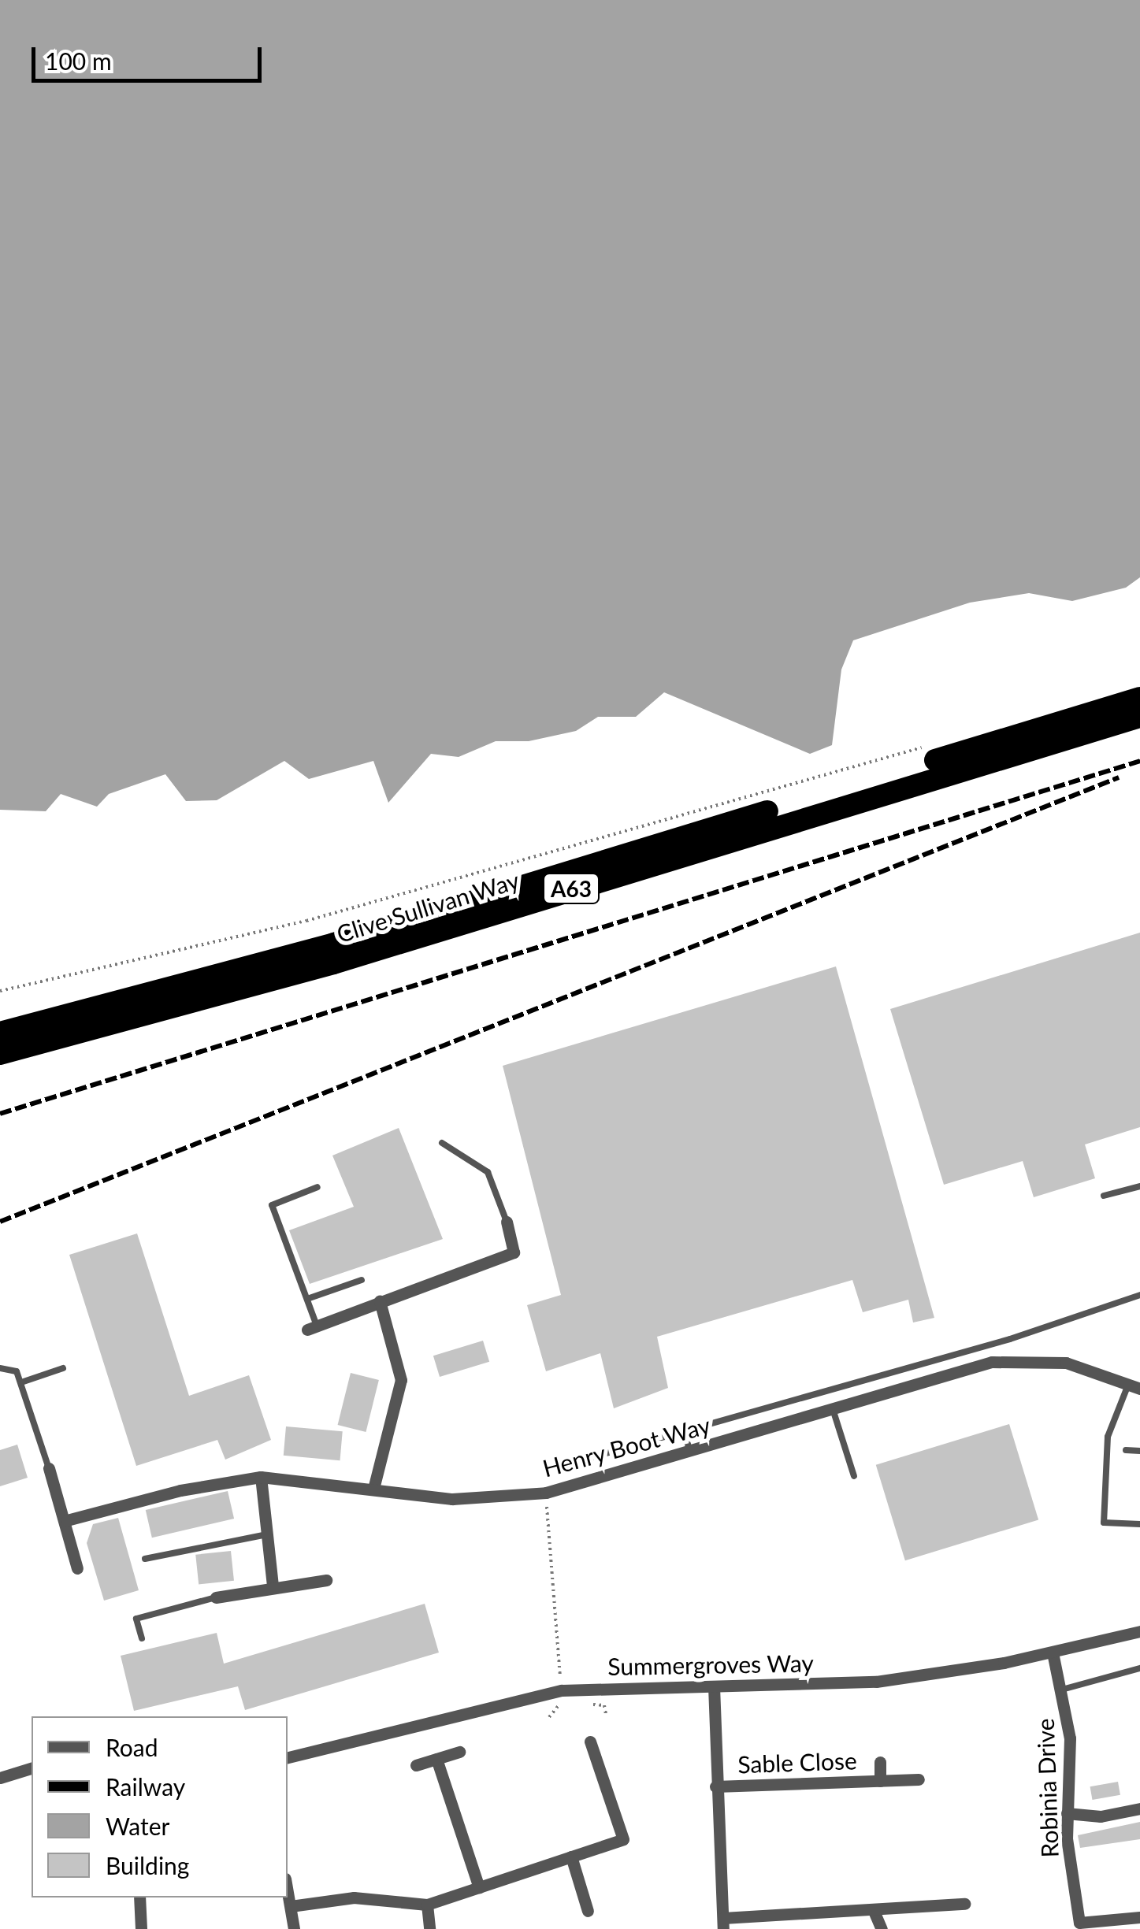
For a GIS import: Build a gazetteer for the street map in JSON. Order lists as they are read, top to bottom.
{
  "streets": {
    "highway": ["A63", "Clive Sullivan Way"],
    "street": [
      "Henry Boot Way",
      "Summergroves Way",
      "Sable Close",
      "Robinia Drive"
    ]
  },
  "crossings": [
    ["Summergroves Way", "Sable Close"],
    ["Summergroves Way", "Robinia Drive"]
  ],
  "legend": [
    "Road",
    "Railway",
    "Water",
    "Building"
  ],
  "scale_bar": "100 m"
}
